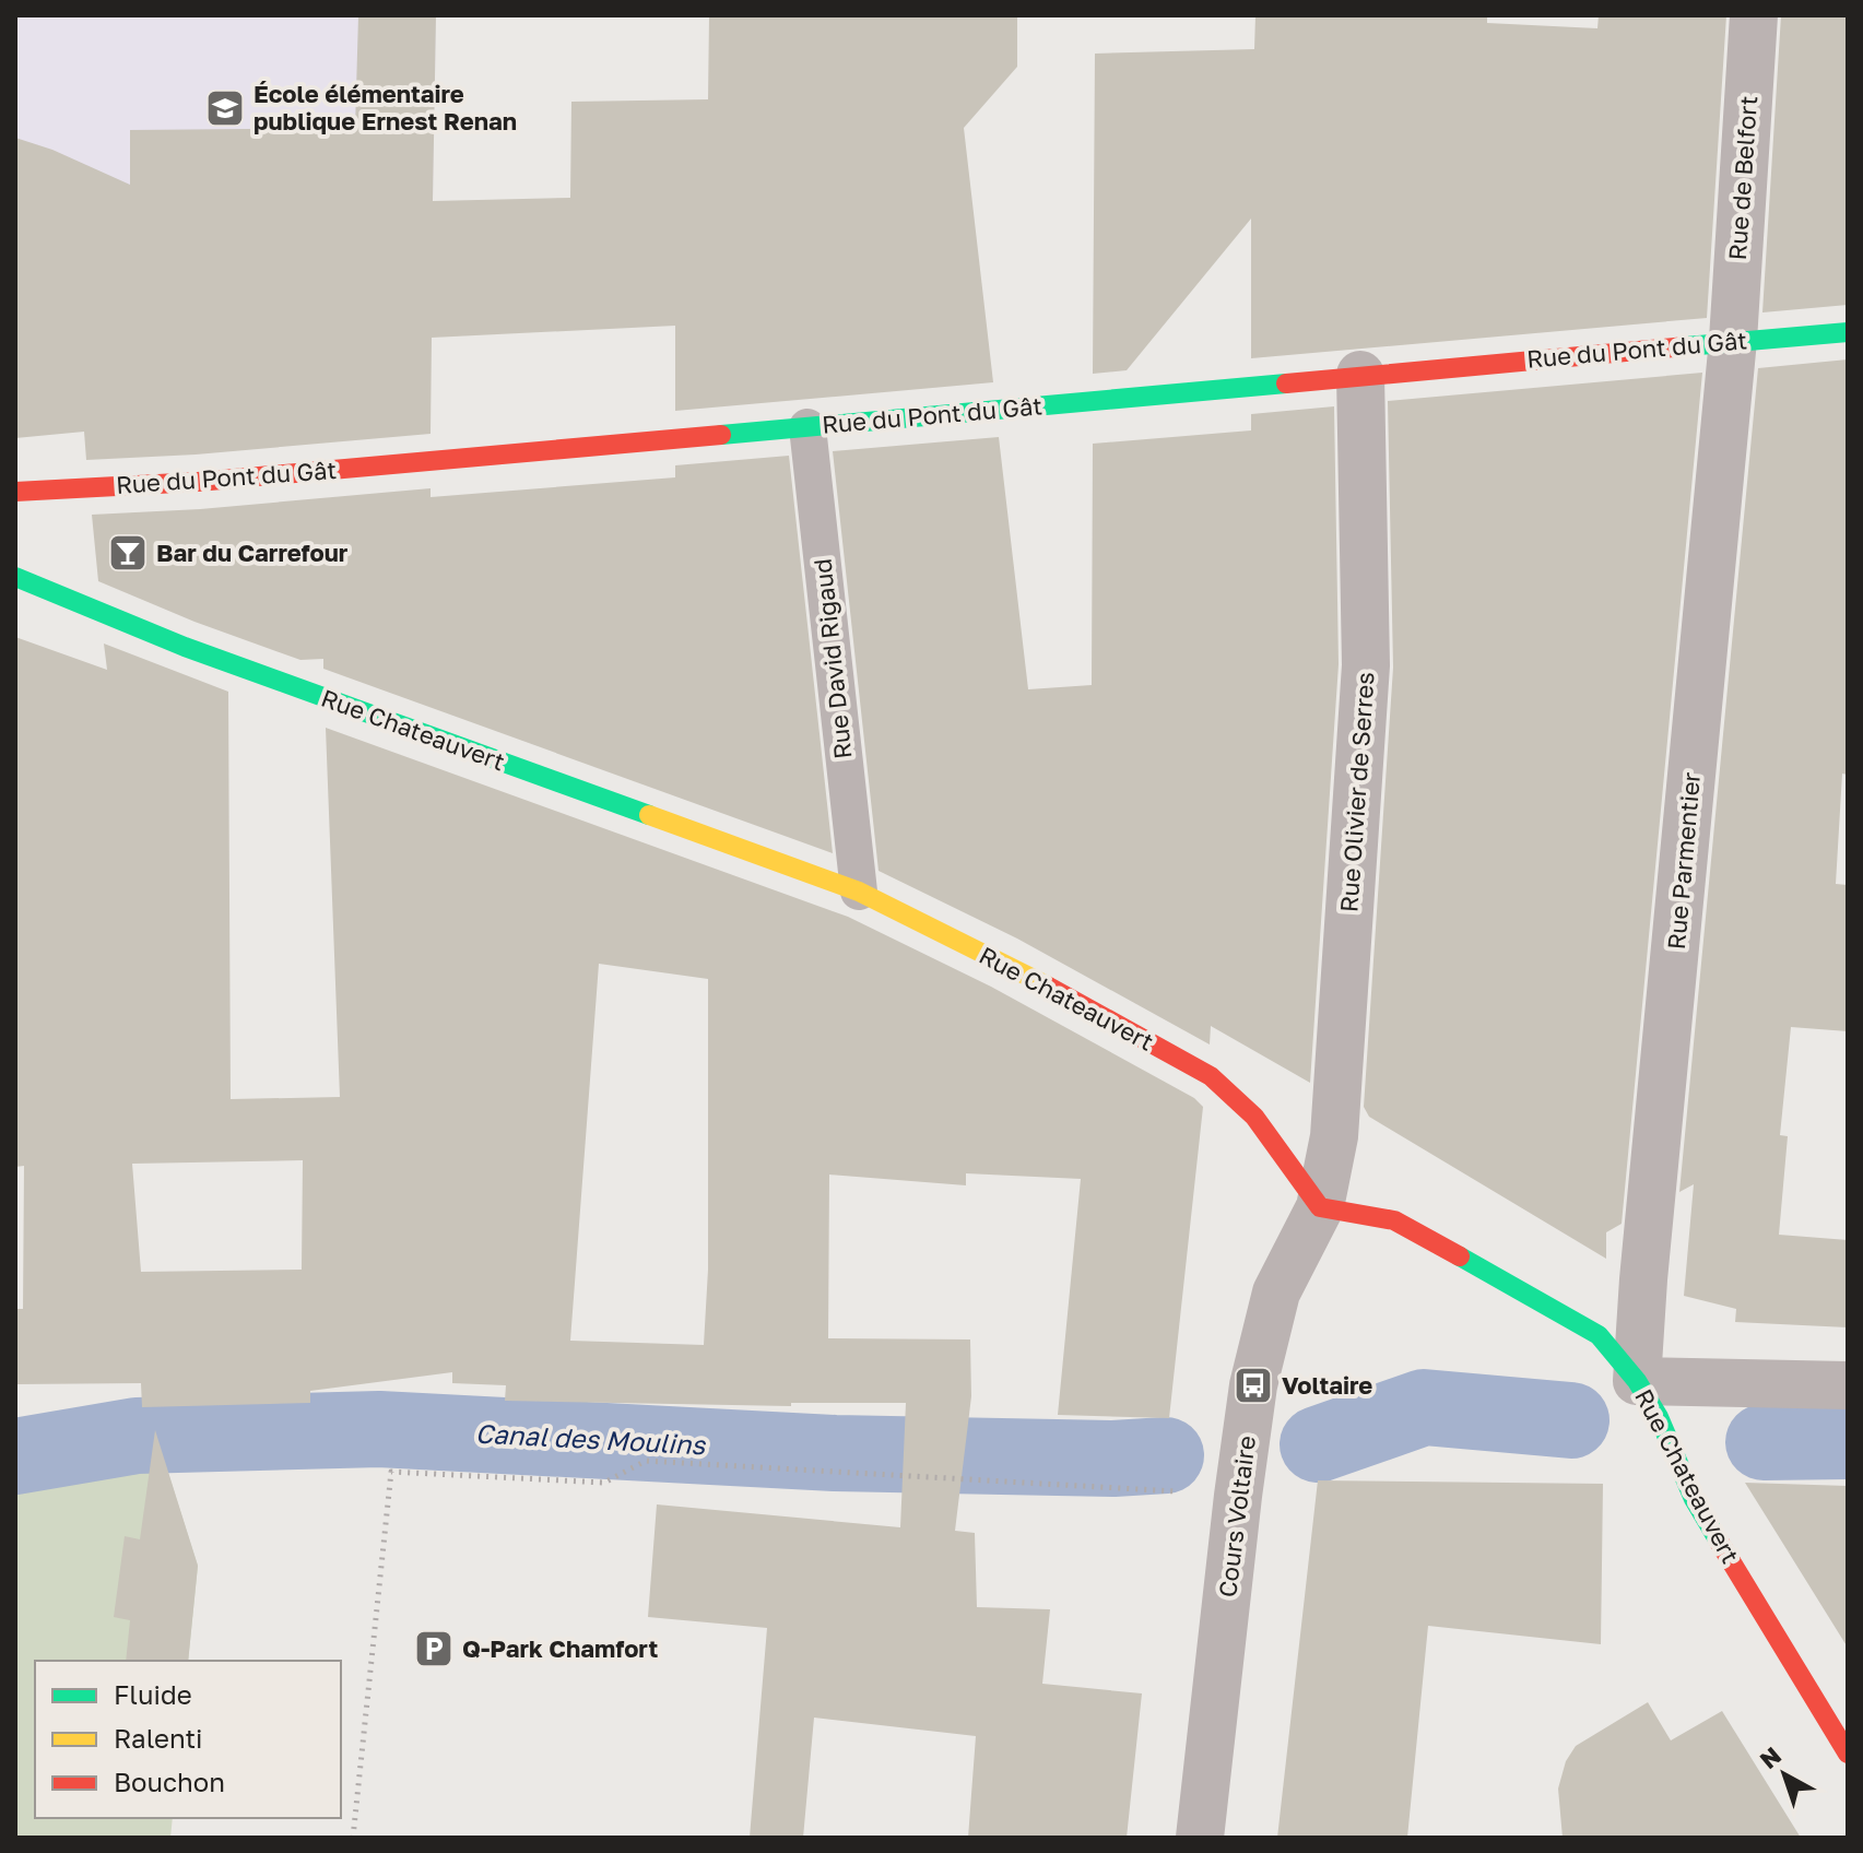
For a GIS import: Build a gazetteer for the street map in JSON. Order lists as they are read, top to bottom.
{
  "streets": {
    "street": [
      "Rue de Belfort",
      "Rue du Pont du Gât",
      "Rue Chateauvert",
      "Rue Olivier de Serres",
      "Rue Parmentier",
      "Cours Voltaire"
    ],
    "lane": ["Rue David Rigaud"]
  },
  "crossings": [
    ["Rue de Belfort", "Rue du Pont du Gât"],
    ["Rue de Belfort", "Rue Parmentier"],
    ["Rue du Pont du Gât", "Rue David Rigaud"],
    ["Rue du Pont du Gât", "Rue Olivier de Serres"],
    ["Rue du Pont du Gât", "Rue Parmentier"],
    ["Rue David Rigaud", "Rue Chateauvert"],
    ["Rue Chateauvert", "Rue Olivier de Serres"],
    ["Rue Chateauvert", "Rue Parmentier"],
    ["Rue Chateauvert", "Cours Voltaire"],
    ["Rue Olivier de Serres", "Cours Voltaire"]
  ],
  "water": ["Canal des Moulins"],
  "places": {
    "school or university": ["École élémentaire publique Ernest Renan"],
    "bar": ["Bar du Carrefour"],
    "bus stop": ["Voltaire"],
    "parking": ["Q-Park Chamfort"]
  },
  "legend": ["Fluide", "Ralenti", "Bouchon"],
  "north": "top left"
}
